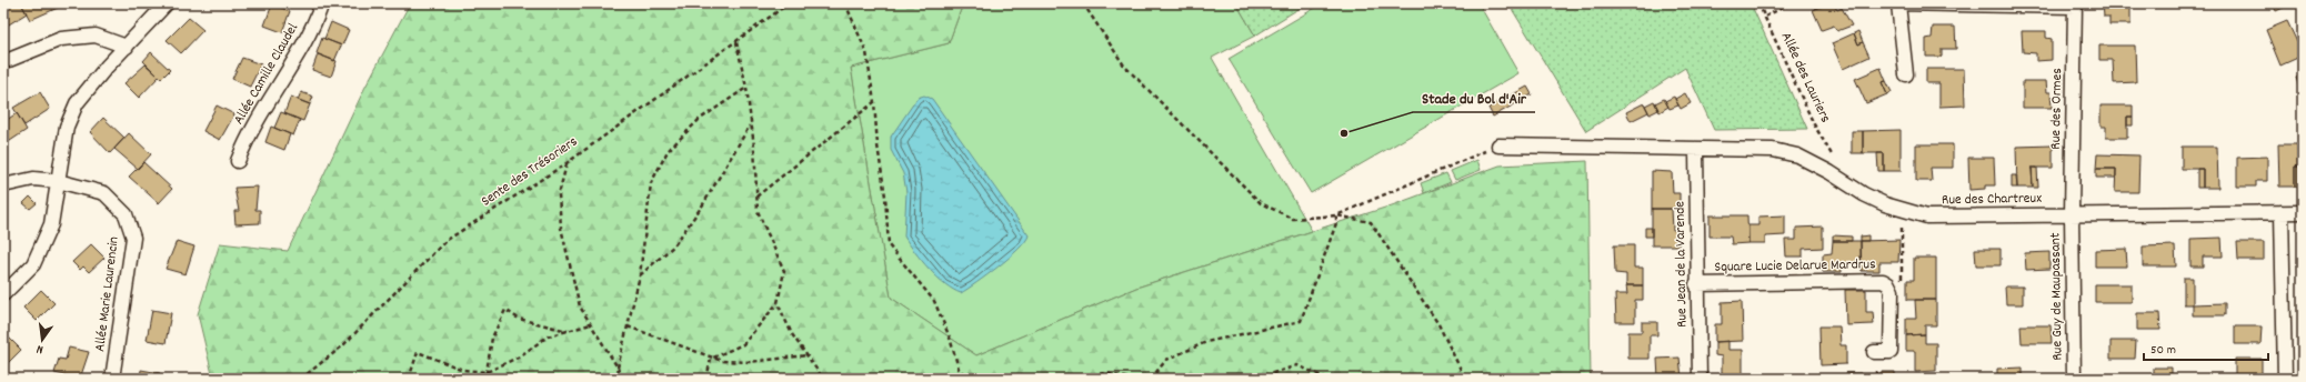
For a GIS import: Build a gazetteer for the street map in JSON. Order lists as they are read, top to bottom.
{
  "streets": {
    "street": [
      "Allée Camille Claudel",
      "Rue des Ormes",
      "Rue des Chartreux",
      "Rue Jean de la Varende",
      "Square Lucie Delarue Mardrus",
      "Allée Marie Laurencin",
      "Rue Guy de Maupassant"
    ],
    "path": ["Allée des Lauriers", "Sente des Trésoriers"]
  },
  "crossings": [
    ["Rue des Ormes", "Rue des Chartreux"],
    ["Rue des Ormes", "Rue Guy de Maupassant"],
    ["Rue des Chartreux", "Rue Jean de la Varende"],
    ["Rue des Chartreux", "Rue Guy de Maupassant"],
    ["Rue Jean de la Varende", "Square Lucie Delarue Mardrus"]
  ],
  "places": ["Stade du Bol d'Air"],
  "scale_bar": "50 m",
  "north": "bottom"
}
